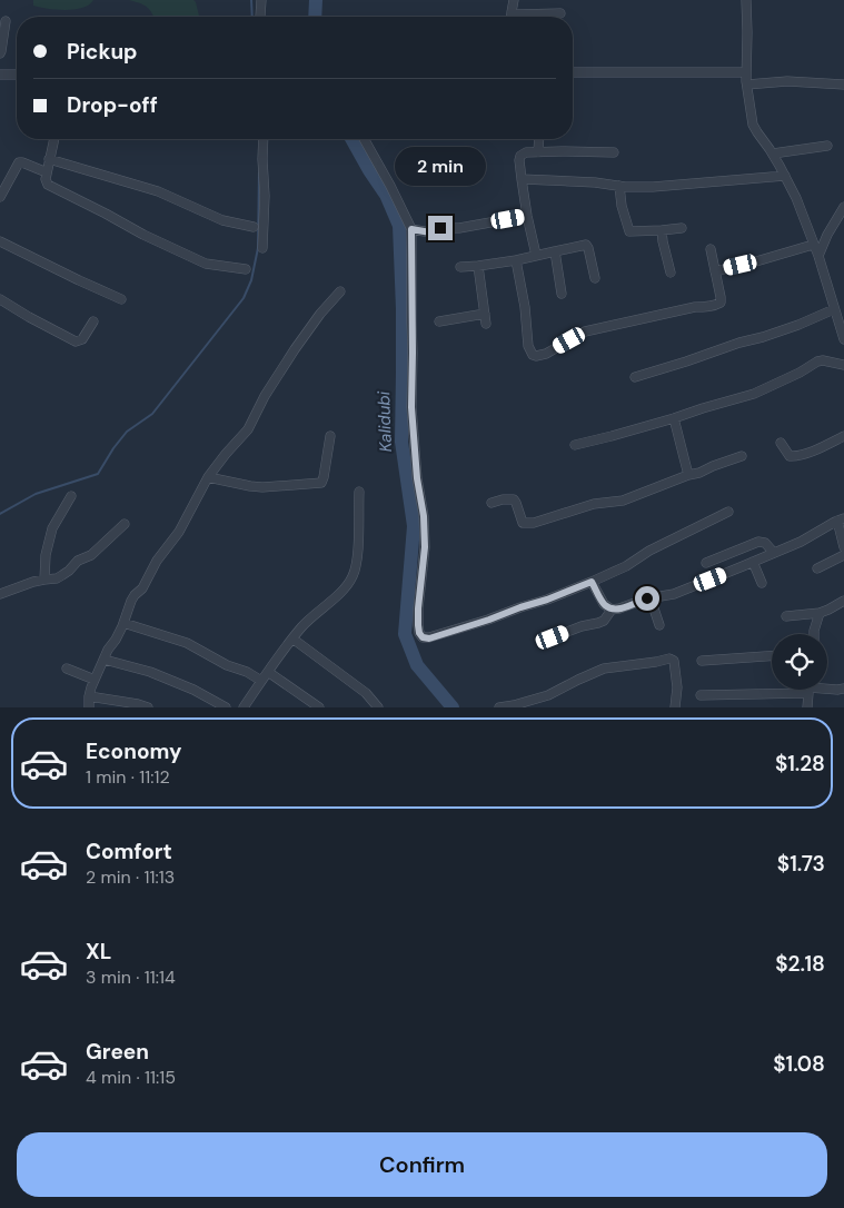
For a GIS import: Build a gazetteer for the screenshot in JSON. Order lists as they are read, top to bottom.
{
  "water": ["Kalidubi"],
  "page": {
    "banner": ["Pickup", "Drop-off"],
    "bubble": "2 min",
    "list": [
      {
        "name": "Economy",
        "note": "1 min · 11:12",
        "value": "$1.28"
      },
      {
        "name": "Comfort",
        "note": "2 min · 11:13",
        "value": "$1.73"
      },
      {
        "name": "XL",
        "note": "3 min · 11:14",
        "value": "$2.18"
      },
      {
        "name": "Green",
        "note": "4 min · 11:15",
        "value": "$1.08"
      }
    ],
    "buttons": "Confirm"
  }
}
